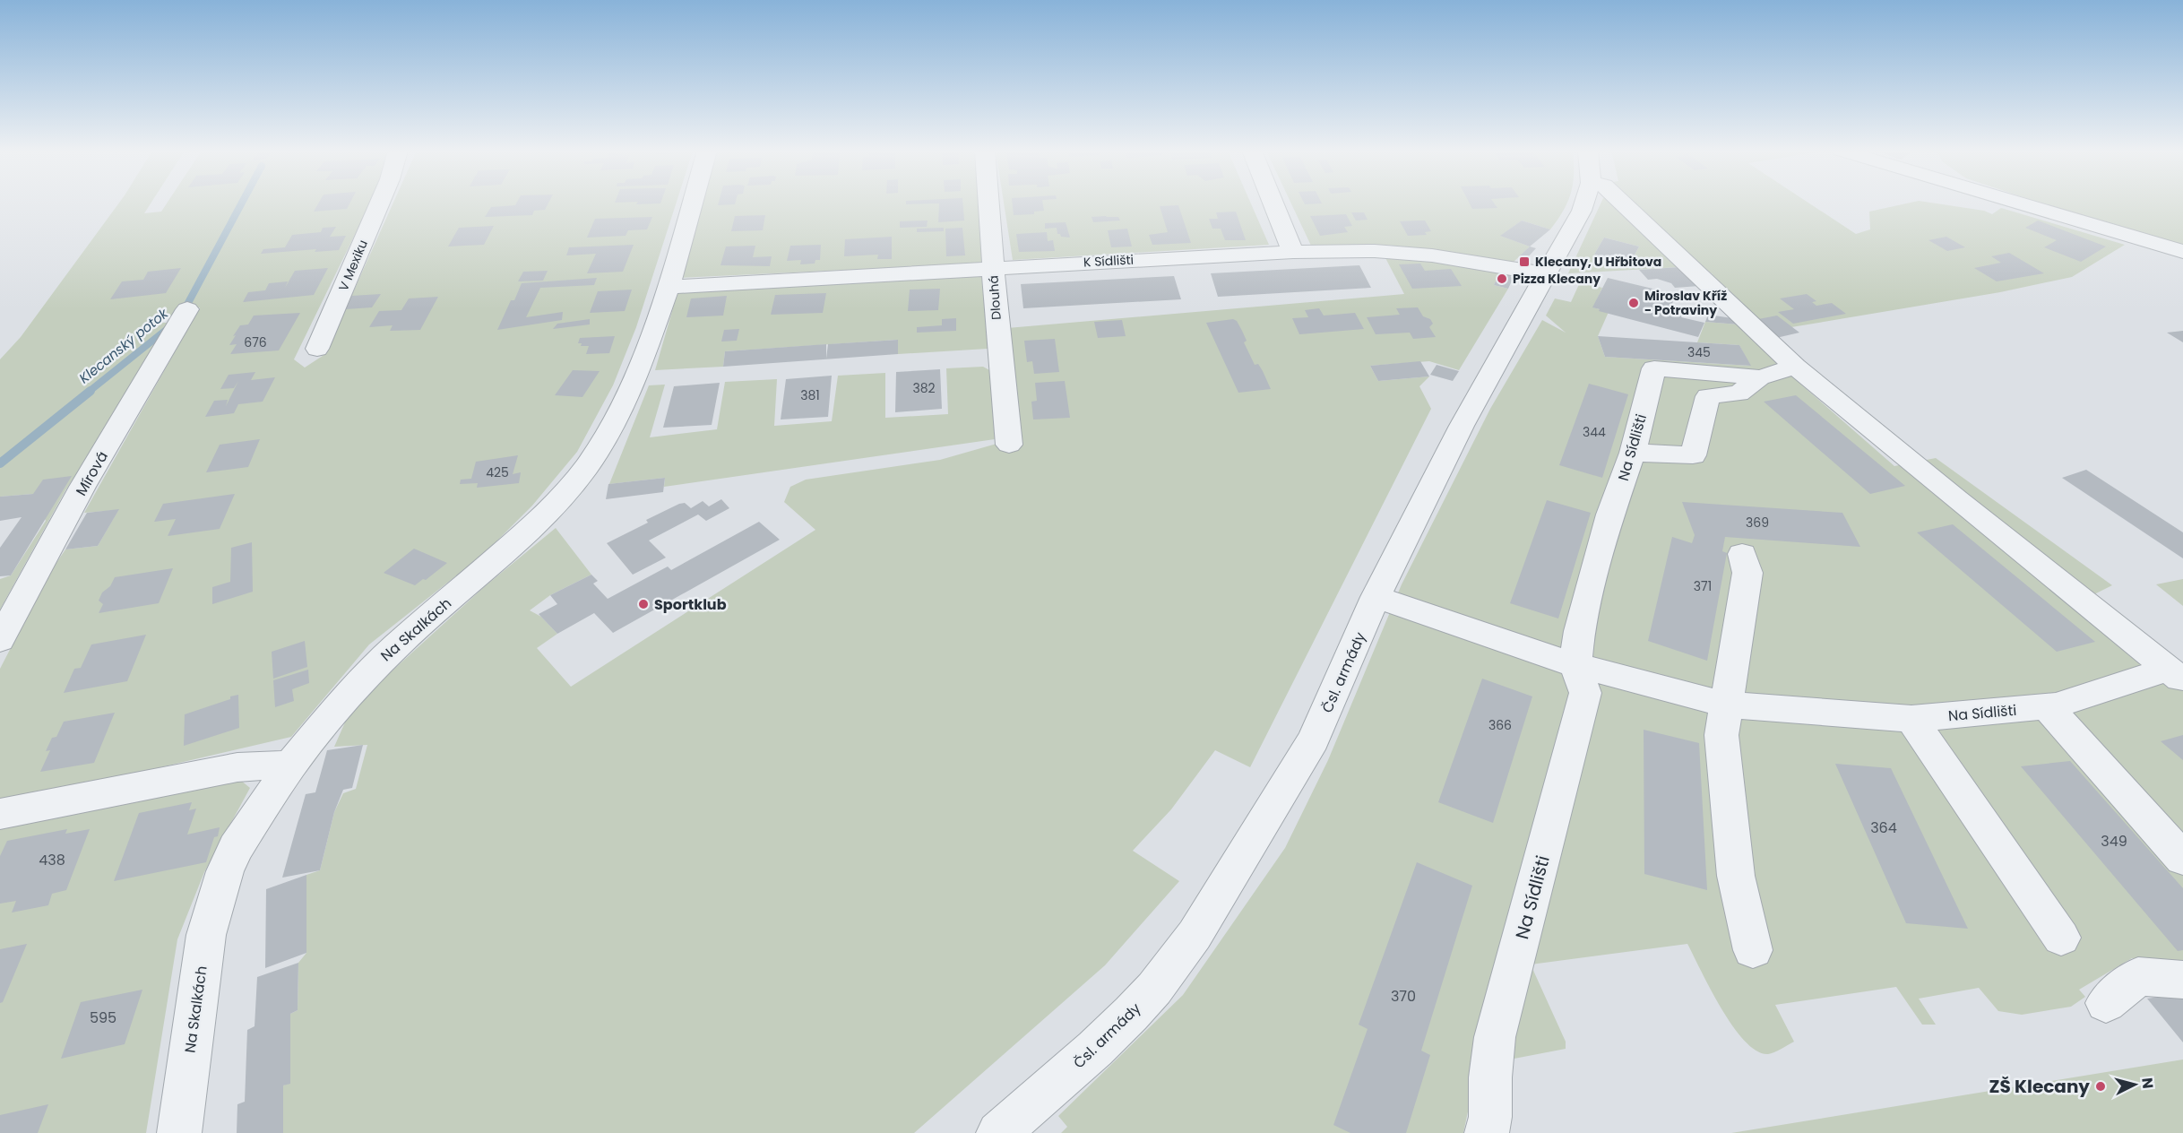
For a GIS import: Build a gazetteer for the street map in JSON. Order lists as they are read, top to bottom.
{
  "streets": {
    "street": [
      "K Sídlišti",
      "V Mexiku",
      "Dlouhá",
      "Na Sídlišti",
      "Mírová",
      "Na Skalkách",
      "Čsl. armády"
    ]
  },
  "crossings": [
    ["K Sídlišti", "Dlouhá"],
    ["K Sídlišti", "Na Skalkách"],
    ["K Sídlišti", "Čsl. armády"],
    ["Na Sídlišti", "Čsl. armády"]
  ],
  "water": ["Klecanský potok"],
  "places": {
    "transit": ["Klecany, U Hřbitova"],
    "other": [
      "Pizza Klecany",
      "Miroslav Kříž - Potraviny",
      "Sportklub",
      "ZŠ Klecany"
    ]
  },
  "house_numbers": [
    "676",
    "345",
    "382",
    "381",
    "344",
    "425",
    "369",
    "371",
    "366",
    "364",
    "349",
    "438",
    "370",
    "595"
  ],
  "north": "right"
}
